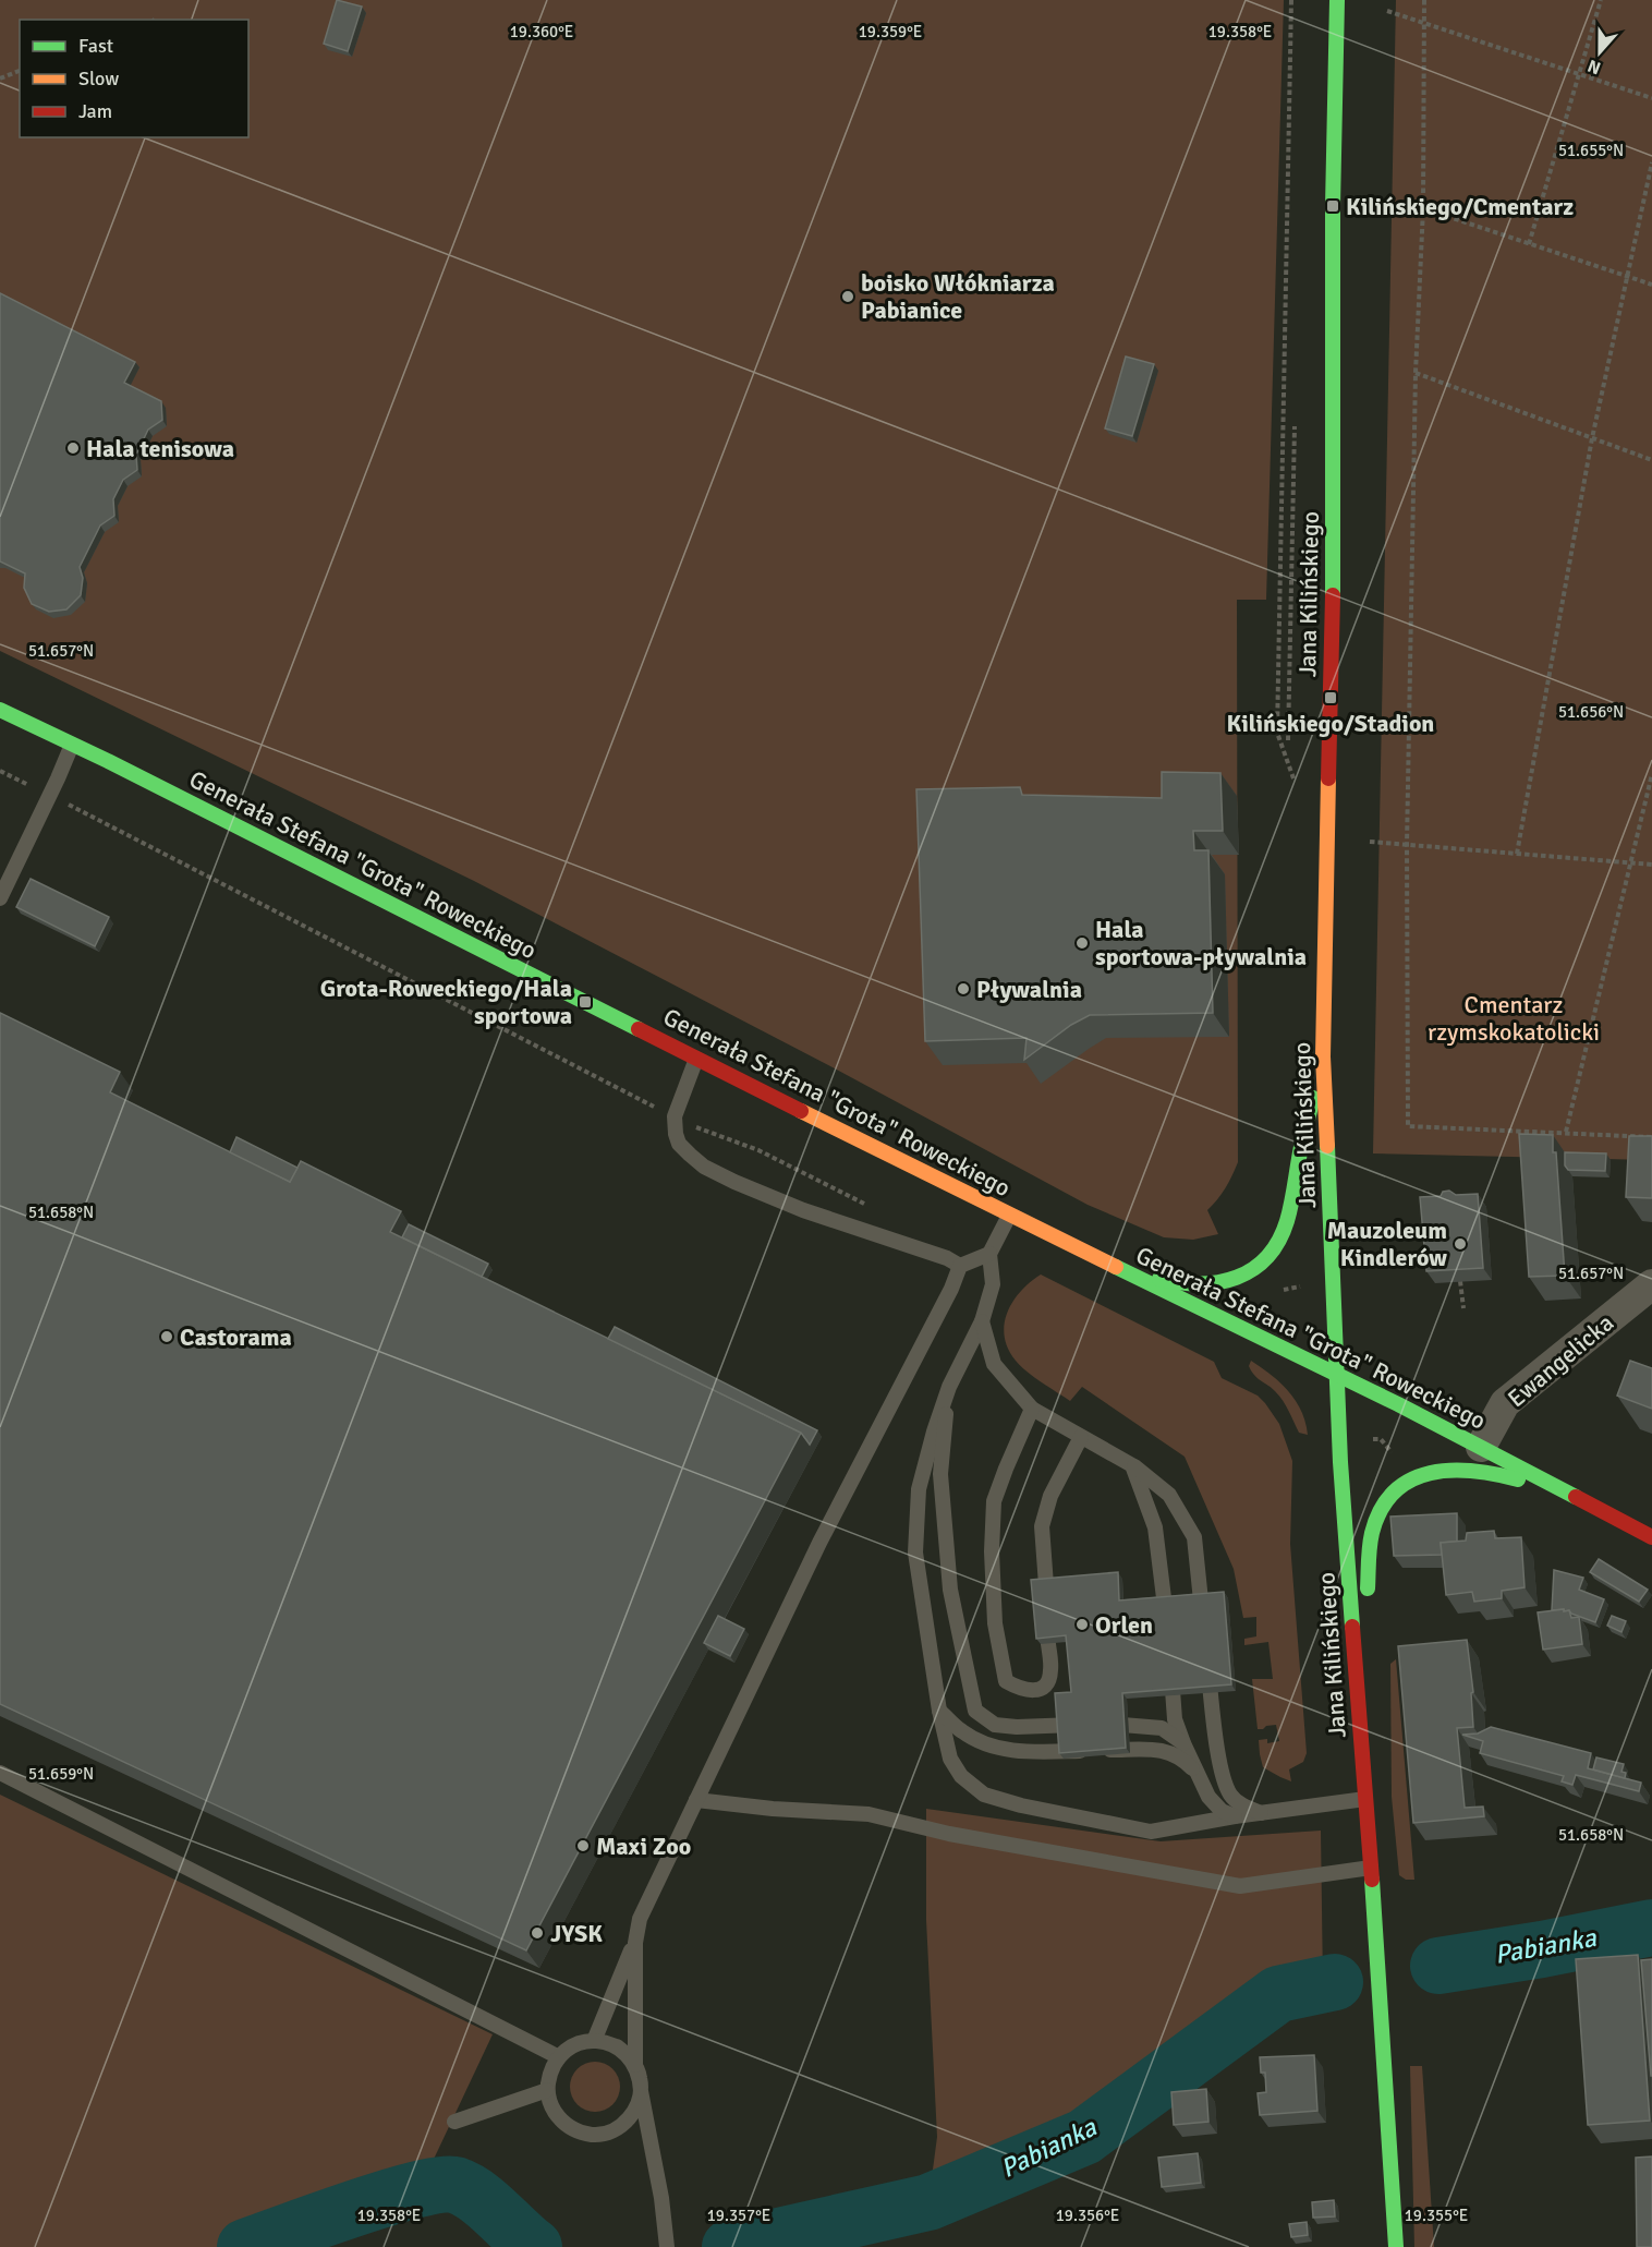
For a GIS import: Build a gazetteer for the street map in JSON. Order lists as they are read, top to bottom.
{
  "streets": {
    "street": ["Jana Kilińskiego", "Generała Stefana \"Grota\" Roweckiego", "Ewangelicka"]
  },
  "crossings": [
    ["Jana Kilińskiego", "Generała Stefana \"Grota\" Roweckiego"],
    ["Generała Stefana \"Grota\" Roweckiego", "Ewangelicka"]
  ],
  "water": ["Pabianka"],
  "parks": ["Cmentarz rzymskokatolicki"],
  "places": {
    "transit": ["Kilińskiego/Cmentarz", "Kilińskiego/Stadion", "Grota-Roweckiego/Hala sportowa"],
    "other": [
      "boisko Włókniarza Pabianice",
      "Hala tenisowa",
      "Hala sportowa-pływalnia",
      "Pływalnia",
      "Mauzoleum Kindlerów",
      "Castorama",
      "Orlen",
      "Maxi Zoo",
      "JYSK"
    ]
  },
  "legend": ["Fast", "Slow", "Jam"],
  "north": "bottom",
  "coordinates": [
    "19.360°E",
    "19.359°E",
    "19.358°E",
    "51.655°N",
    "51.657°N",
    "51.656°N",
    "51.658°N",
    "51.659°N",
    "19.357°E",
    "19.356°E",
    "19.355°E"
  ]
}
